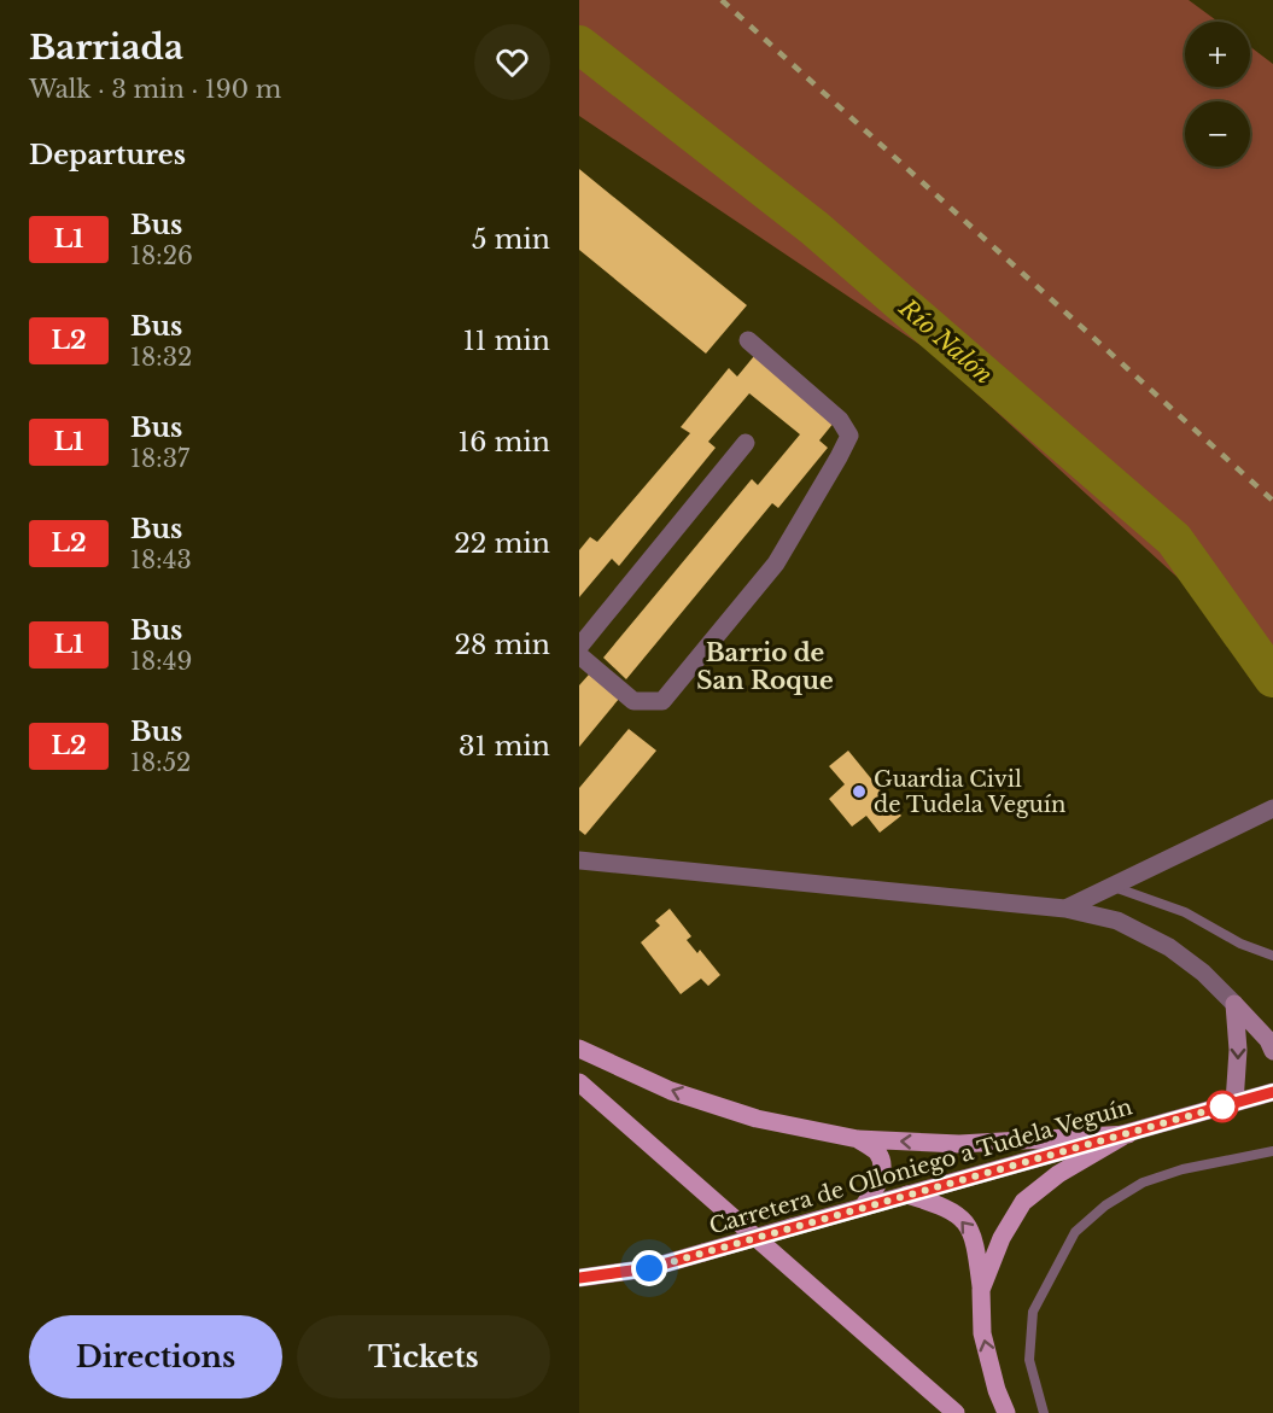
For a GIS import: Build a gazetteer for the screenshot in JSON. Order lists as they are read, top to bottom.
{
  "streets": {
    "street": ["Carretera de Olloniego a Tudela Veguín"]
  },
  "districts": ["Barrio de San Roque"],
  "water": ["Río Nalón"],
  "places": ["Guardia Civil de Tudela Veguín"],
  "lines": ["bus line L1"],
  "page": {
    "heading": [
      ["Barriada", "Walk · 3 min · 190 m"],
      "Departures"
    ],
    "map_buttons": ["+", "−"],
    "list": [
      {
        "mark": "L1",
        "name": "Bus",
        "note": "18:26",
        "value": "5 min"
      },
      {
        "mark": "L2",
        "name": "Bus",
        "note": "18:32",
        "value": "11 min"
      },
      {
        "mark": "L1",
        "name": "Bus",
        "note": "18:37",
        "value": "16 min"
      },
      {
        "mark": "L2",
        "name": "Bus",
        "note": "18:43",
        "value": "22 min"
      },
      {
        "mark": "L1",
        "name": "Bus",
        "note": "18:49",
        "value": "28 min"
      },
      {
        "mark": "L2",
        "name": "Bus",
        "note": "18:52",
        "value": "31 min"
      }
    ],
    "buttons": ["Directions", "Tickets"]
  }
}
